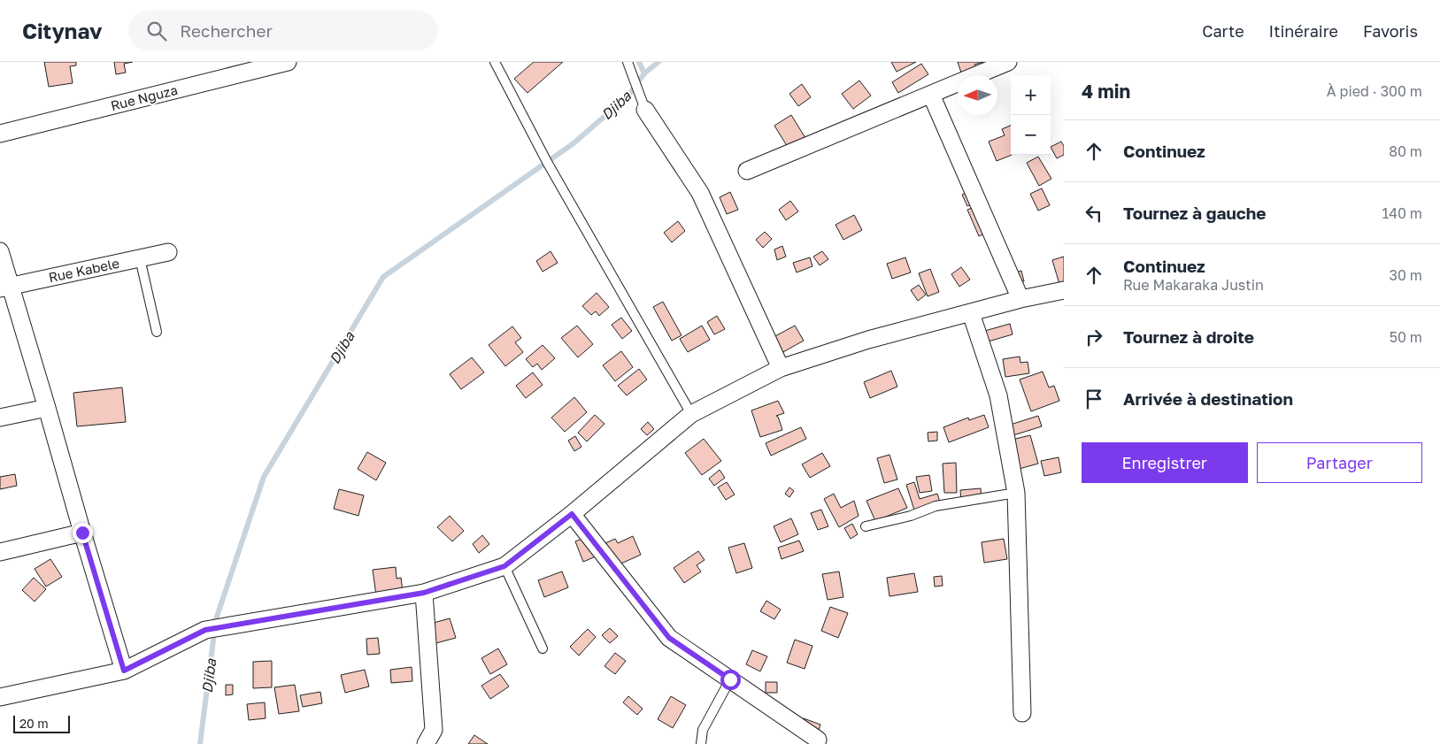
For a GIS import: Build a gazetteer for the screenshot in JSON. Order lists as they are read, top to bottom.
{
  "streets": {
    "street": ["Rue Nguza", "Rue Kabele"]
  },
  "water": ["Djiba"],
  "scale_bar": "20 m",
  "north": "left",
  "page": {
    "header": "Citynav",
    "search": "Rechercher",
    "nav": ["Carte", "Itinéraire", "Favoris"],
    "heading": ["4 min", "À pied · 300 m"],
    "map_buttons": ["+", "−"],
    "list": [
      ["Continuez", "80 m"],
      ["Tournez à gauche", "140 m"],
      ["Continuez", "Rue Makaraka Justin", "30 m"],
      ["Tournez à droite", "50 m"],
      "Arrivée à destination"
    ],
    "buttons": ["Enregistrer", "Partager"],
    "scale": "20 m"
  }
}
